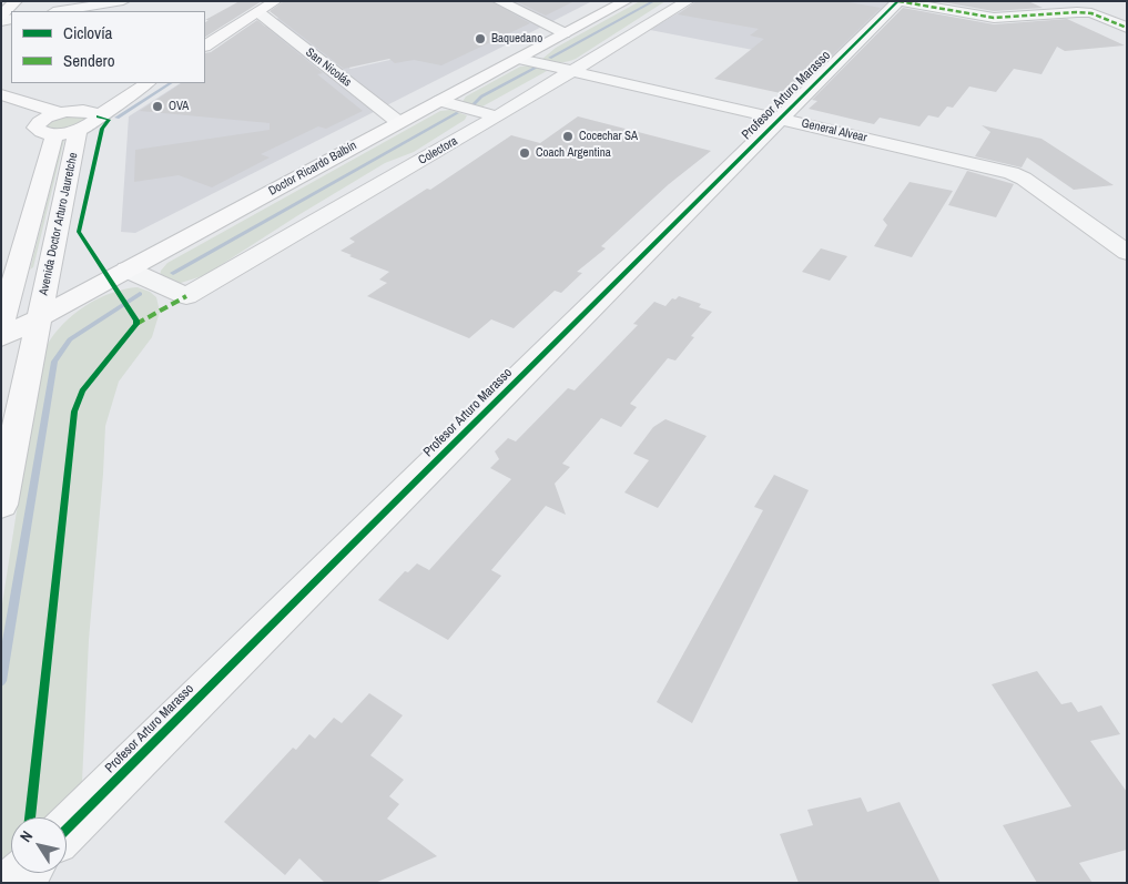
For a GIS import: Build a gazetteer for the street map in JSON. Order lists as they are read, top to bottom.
{
  "streets": {
    "main road": ["Doctor Ricardo Balbín", "Avenida Doctor Arturo Jauretche"],
    "street": [
      "San Nicolás",
      "Profesor Arturo Marasso",
      "General Alvear",
      "Colectora"
    ]
  },
  "crossings": [
    ["San Nicolás", "Doctor Ricardo Balbín"],
    ["Profesor Arturo Marasso", "General Alvear"],
    ["General Alvear", "Colectora"],
    ["General Alvear", "Doctor Ricardo Balbín"],
    ["Colectora", "Doctor Ricardo Balbín"],
    ["Doctor Ricardo Balbín", "Avenida Doctor Arturo Jauretche"]
  ],
  "places": [
    "Baquedano",
    "OVA",
    "Cocechar SA",
    "Coach Argentina"
  ],
  "legend": ["Ciclovía", "Sendero"],
  "north": "top left"
}
